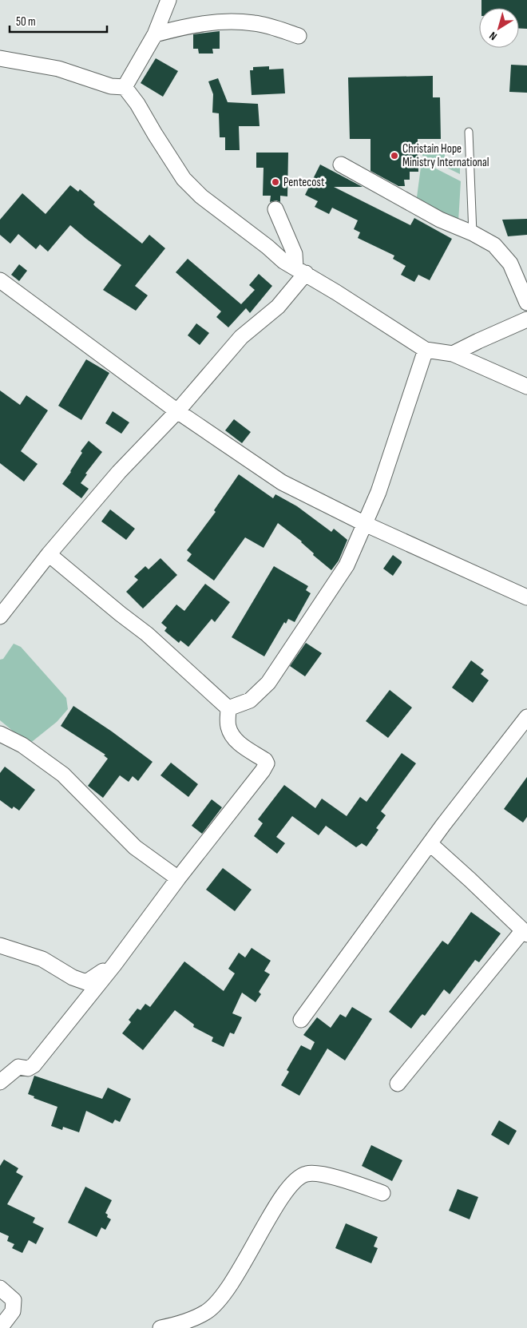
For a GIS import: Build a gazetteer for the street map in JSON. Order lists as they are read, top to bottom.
{
  "places": ["Christain Hope Ministry International", "Pentecost"],
  "scale_bar": "50 m",
  "north": "bottom left"
}
